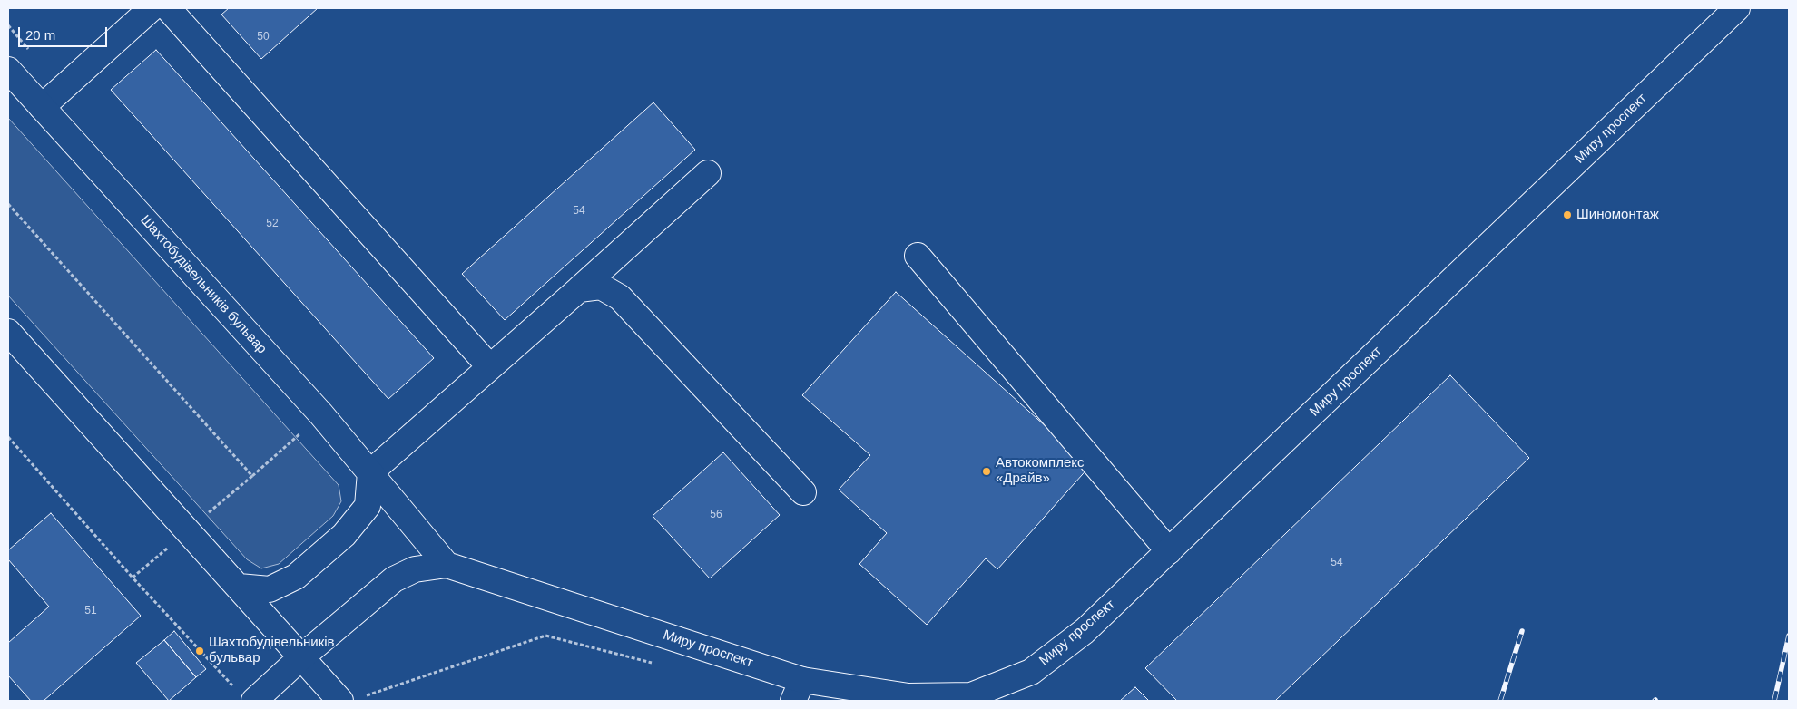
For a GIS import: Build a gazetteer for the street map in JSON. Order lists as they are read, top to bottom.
{
  "streets": {
    "main road": ["Миру проспект", "Шахтобудівельників бульвар"]
  },
  "crossings": [
    ["Миру проспект", "Шахтобудівельників бульвар"]
  ],
  "places": ["Шиномонтаж", "Автокомплекс «Драйв»", "Шахтобудівельників бульвар"],
  "house_numbers": [
    "50",
    "54",
    "52",
    "56",
    "54",
    "51"
  ],
  "scale_bar": "20 m"
}
